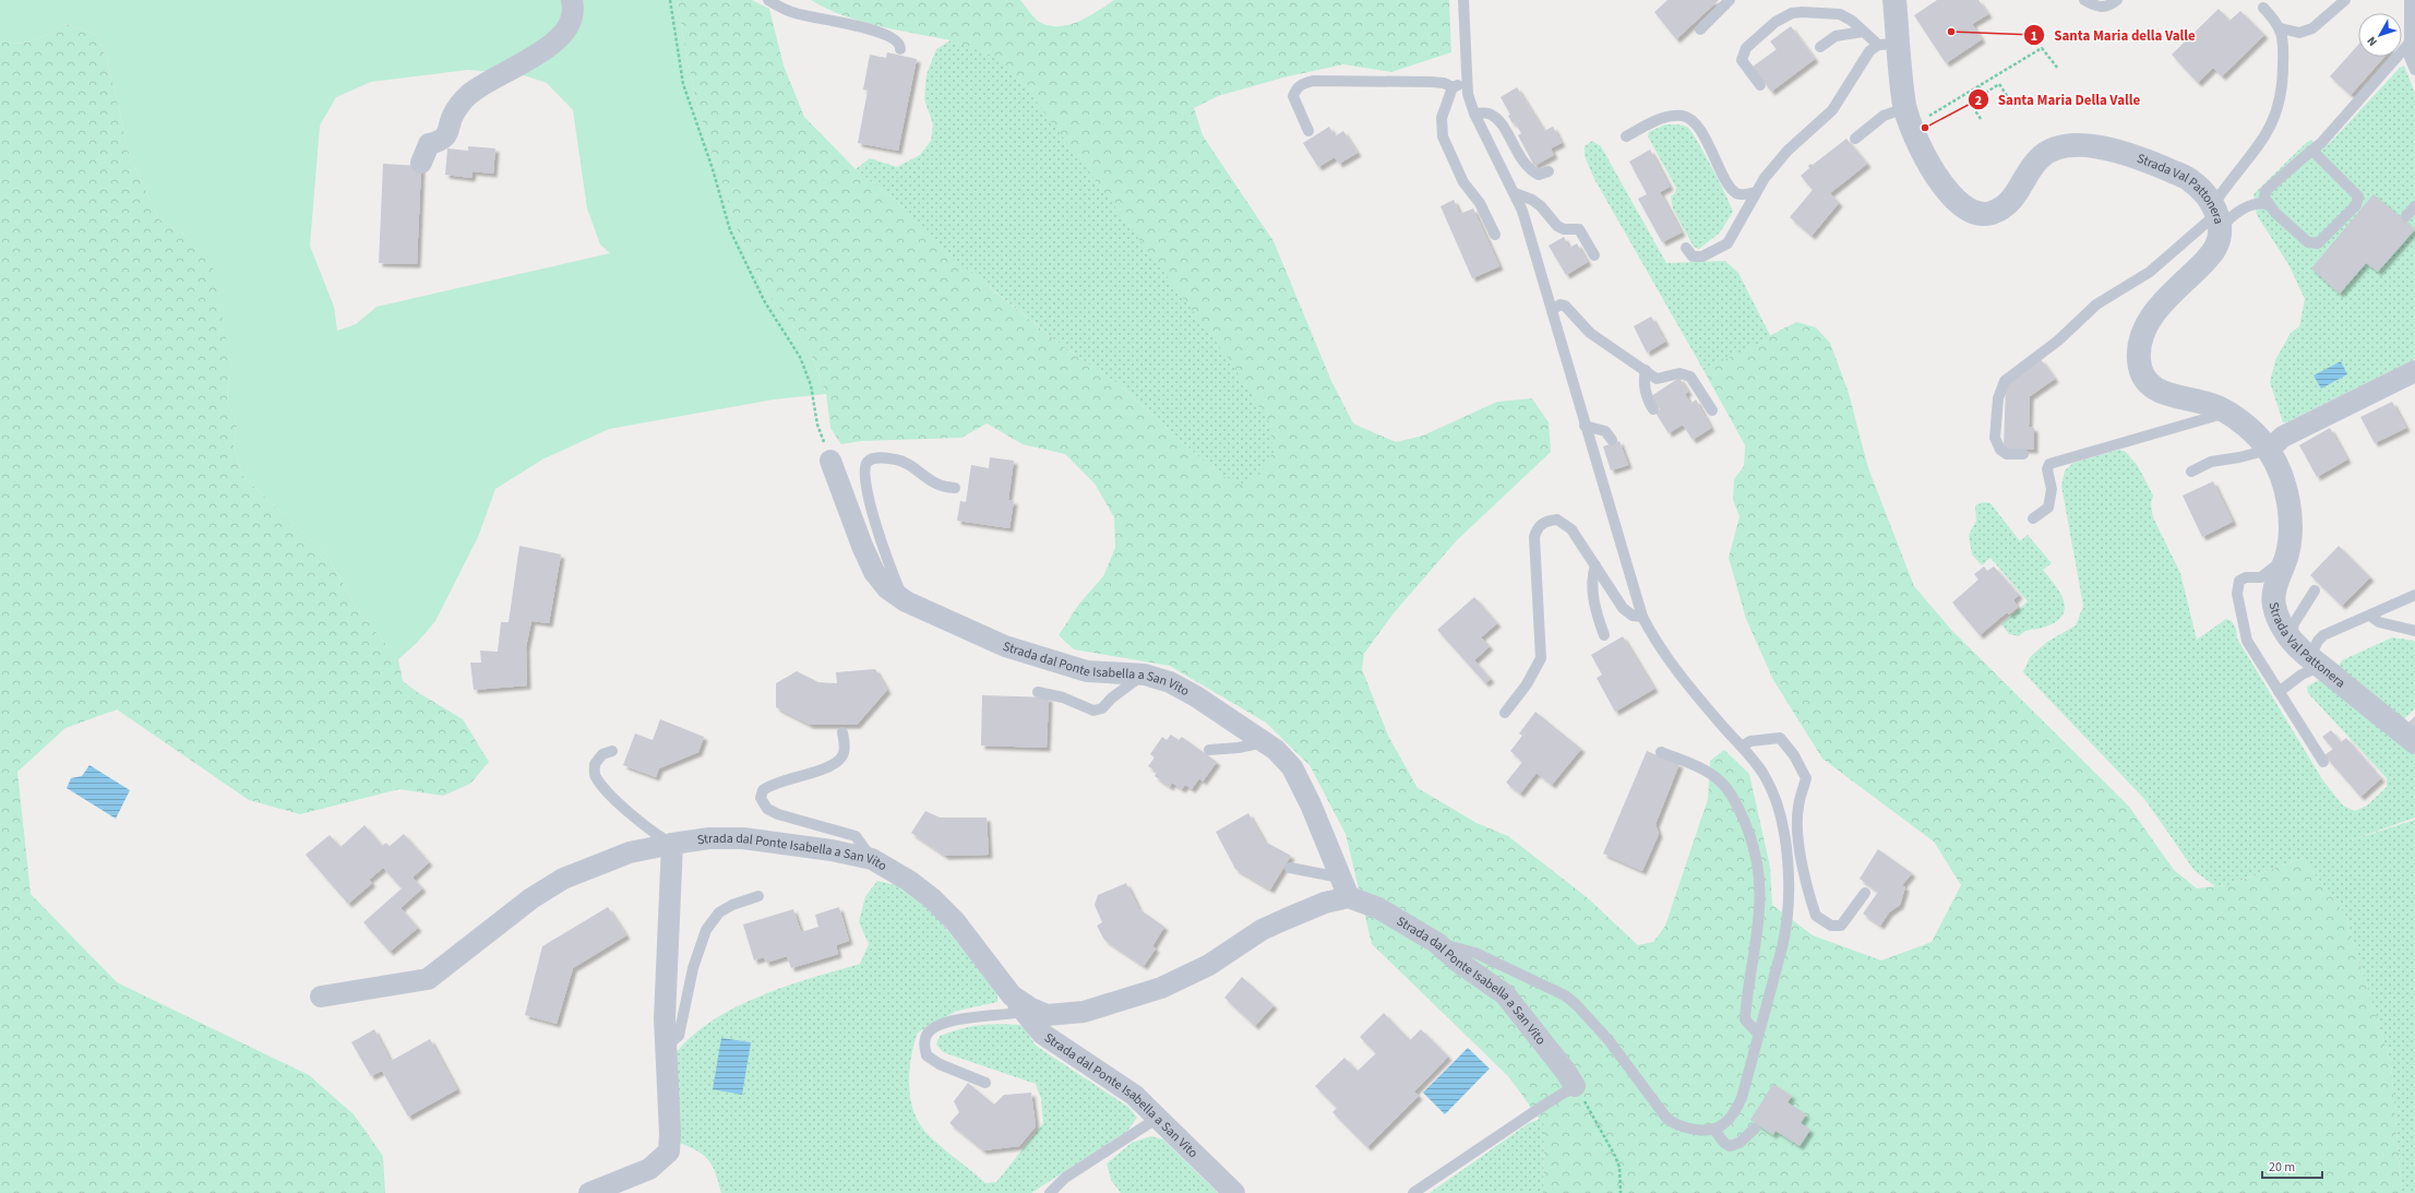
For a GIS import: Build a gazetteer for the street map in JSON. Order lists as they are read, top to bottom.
{
  "streets": {
    "street": ["Strada Val Pattonera", "Strada dal Ponte Isabella a San Vito"]
  },
  "places": ["Santa Maria della Valle", "Santa Maria Della Valle"],
  "scale_bar": "20 m",
  "north": "bottom left"
}
